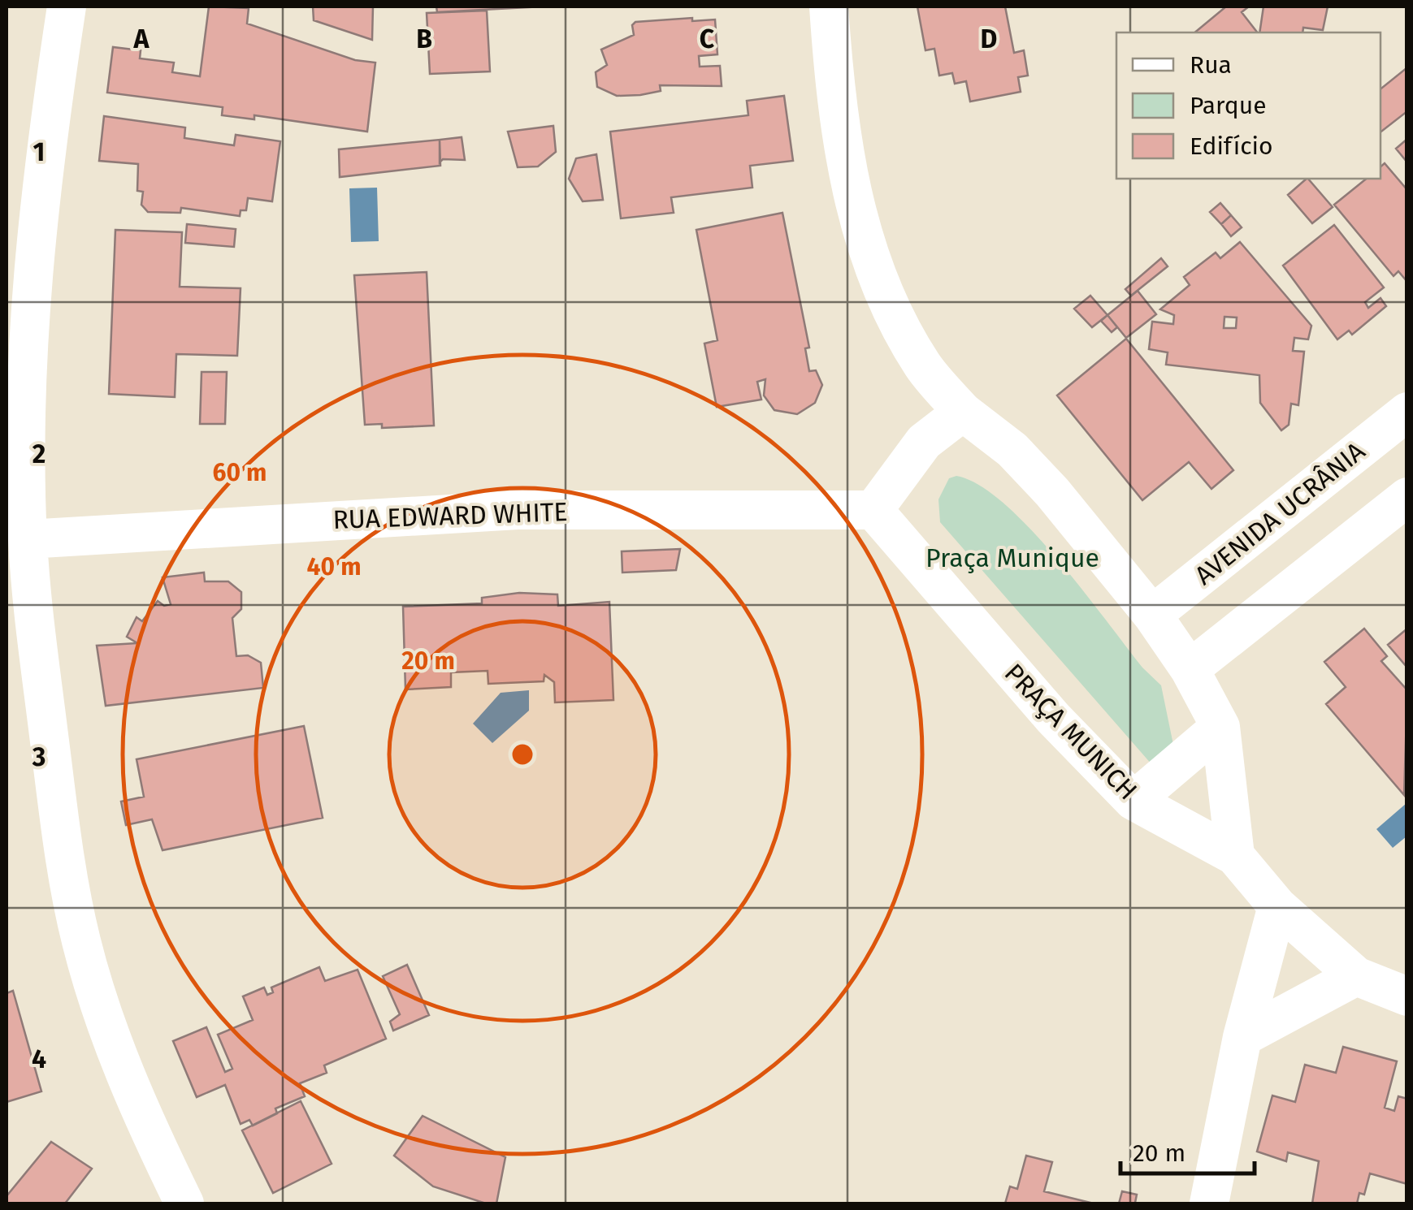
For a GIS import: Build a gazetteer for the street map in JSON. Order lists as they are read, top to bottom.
{
  "streets": {
    "street": ["AVENIDA UCRÂNIA", "RUA EDWARD WHITE", "PRAÇA MUNICH"]
  },
  "crossings": [
    ["RUA EDWARD WHITE", "PRAÇA MUNICH"]
  ],
  "parks": ["Praça Munique"],
  "legend": ["Rua", "Parque", "Edifício"],
  "scale_bar": "20 m",
  "grid": {
    "columns": [
      "A",
      "B",
      "C",
      "D"
    ],
    "rows": [
      "1",
      "2",
      "3",
      "4"
    ]
  },
  "rings": ["60 m", "40 m", "20 m"]
}
